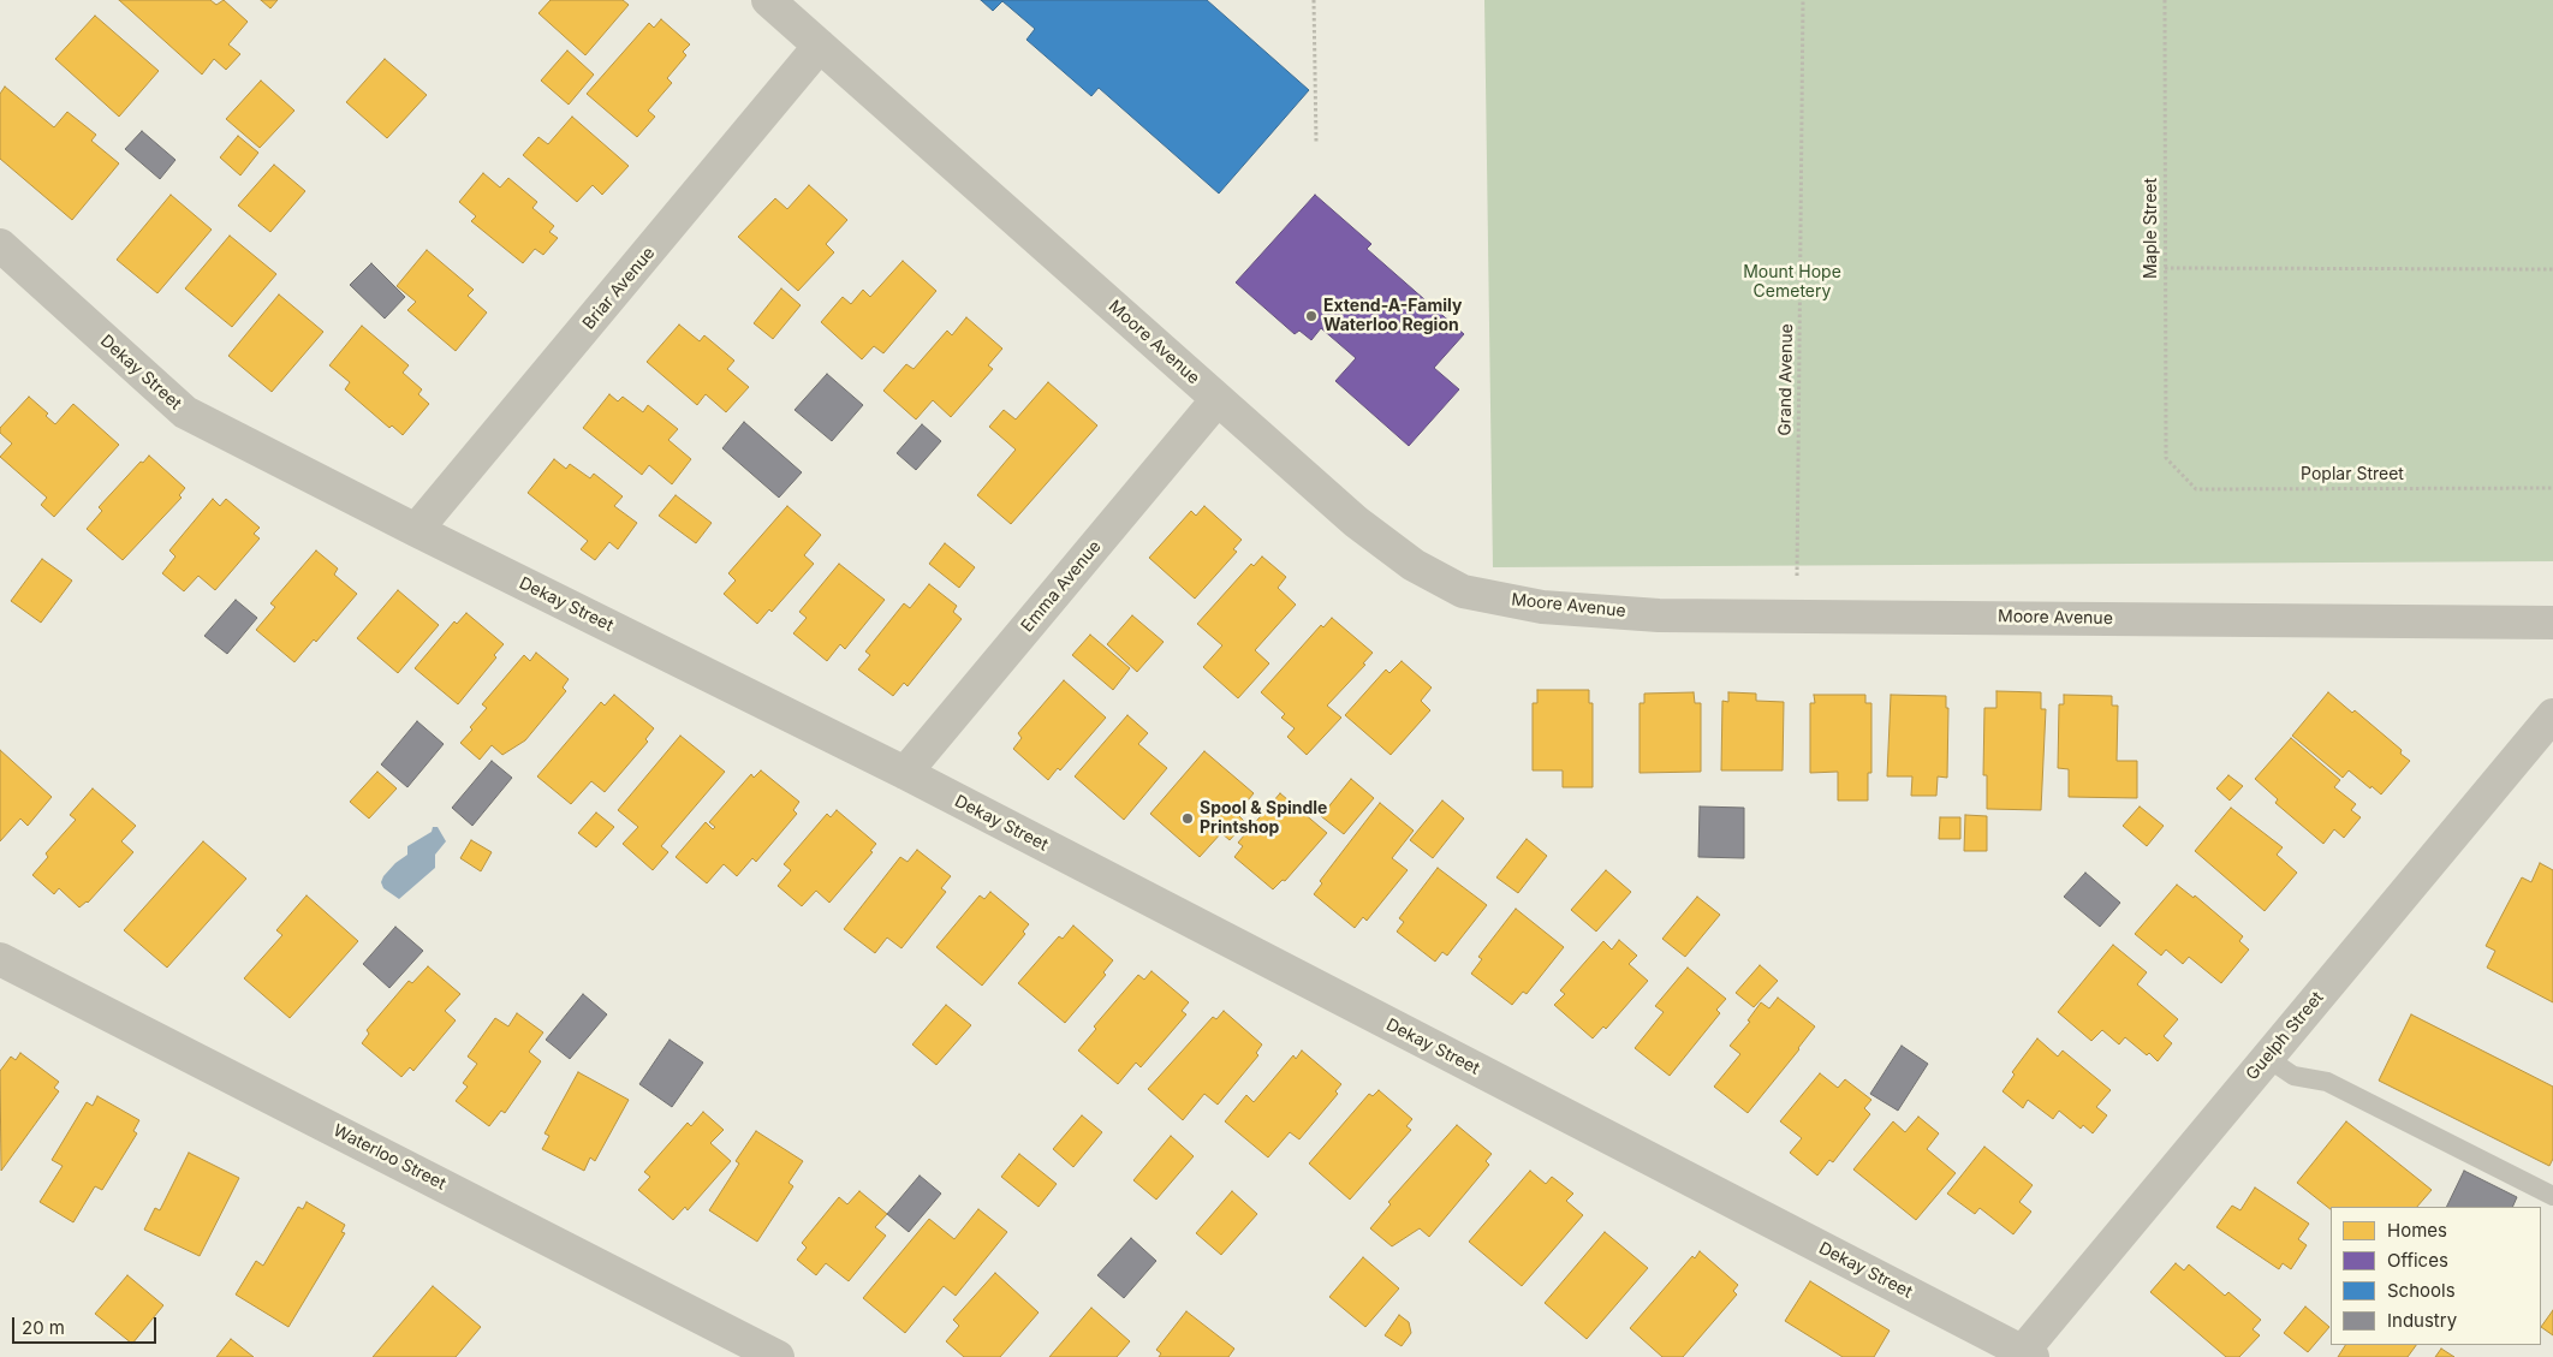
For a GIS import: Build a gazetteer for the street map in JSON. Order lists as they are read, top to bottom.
{
  "streets": {
    "street": [
      "Briar Avenue",
      "Moore Avenue",
      "Dekay Street",
      "Emma Avenue",
      "Guelph Street",
      "Waterloo Street"
    ],
    "path": ["Maple Street", "Grand Avenue", "Poplar Street"]
  },
  "crossings": [
    ["Maple Street", "Poplar Street"],
    ["Briar Avenue", "Moore Avenue"],
    ["Briar Avenue", "Dekay Street"],
    ["Moore Avenue", "Grand Avenue"],
    ["Moore Avenue", "Emma Avenue"],
    ["Dekay Street", "Emma Avenue"],
    ["Dekay Street", "Guelph Street"]
  ],
  "parks": ["Mount Hope Cemetery"],
  "places": ["Extend-A-Family Waterloo Region", "Spool & Spindle Printshop"],
  "legend": [
    "Homes",
    "Offices",
    "Schools",
    "Industry"
  ],
  "scale_bar": "20 m"
}
